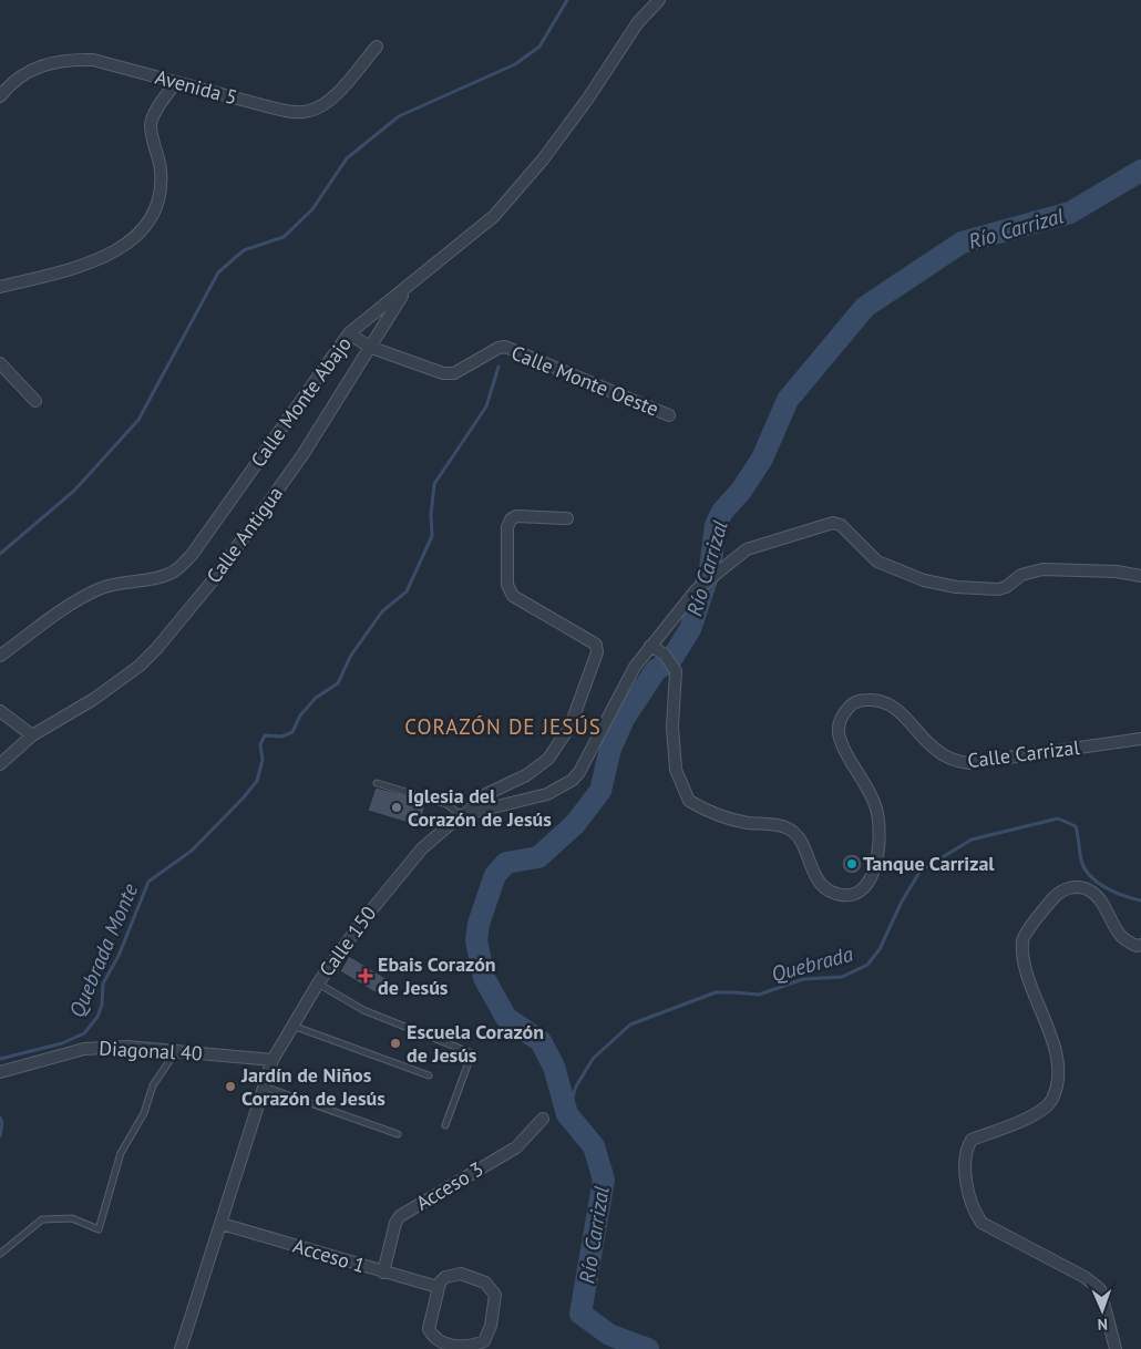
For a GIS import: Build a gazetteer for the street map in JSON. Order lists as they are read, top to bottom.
{
  "streets": {
    "street": [
      "Avenida 5",
      "Calle Monte Oeste",
      "Calle Monte Abajo",
      "Calle Antigua",
      "Calle Carrizal",
      "Calle 150",
      "Diagonal 40",
      "Acceso 3",
      "Acceso 1"
    ]
  },
  "crossings": [
    ["Calle Monte Oeste", "Calle Monte Abajo"],
    ["Calle Monte Oeste", "Calle Antigua"],
    ["Calle Monte Abajo", "Calle Antigua"],
    ["Calle Carrizal", "Calle 150"],
    ["Calle 150", "Diagonal 40"],
    ["Calle 150", "Acceso 1"],
    ["Acceso 3", "Acceso 1"]
  ],
  "districts": ["CORAZÓN DE JESÚS"],
  "water": ["Río Carrizal", "Quebrada Monte", "Quebrada"],
  "places": {
    "other": [
      "Iglesia del Corazón de Jesús",
      "Tanque Carrizal",
      "Escuela Corazón de Jesús",
      "Jardín de Niños Corazón de Jesús"
    ],
    "health": ["Ebais Corazón de Jesús"]
  },
  "north": "bottom"
}
